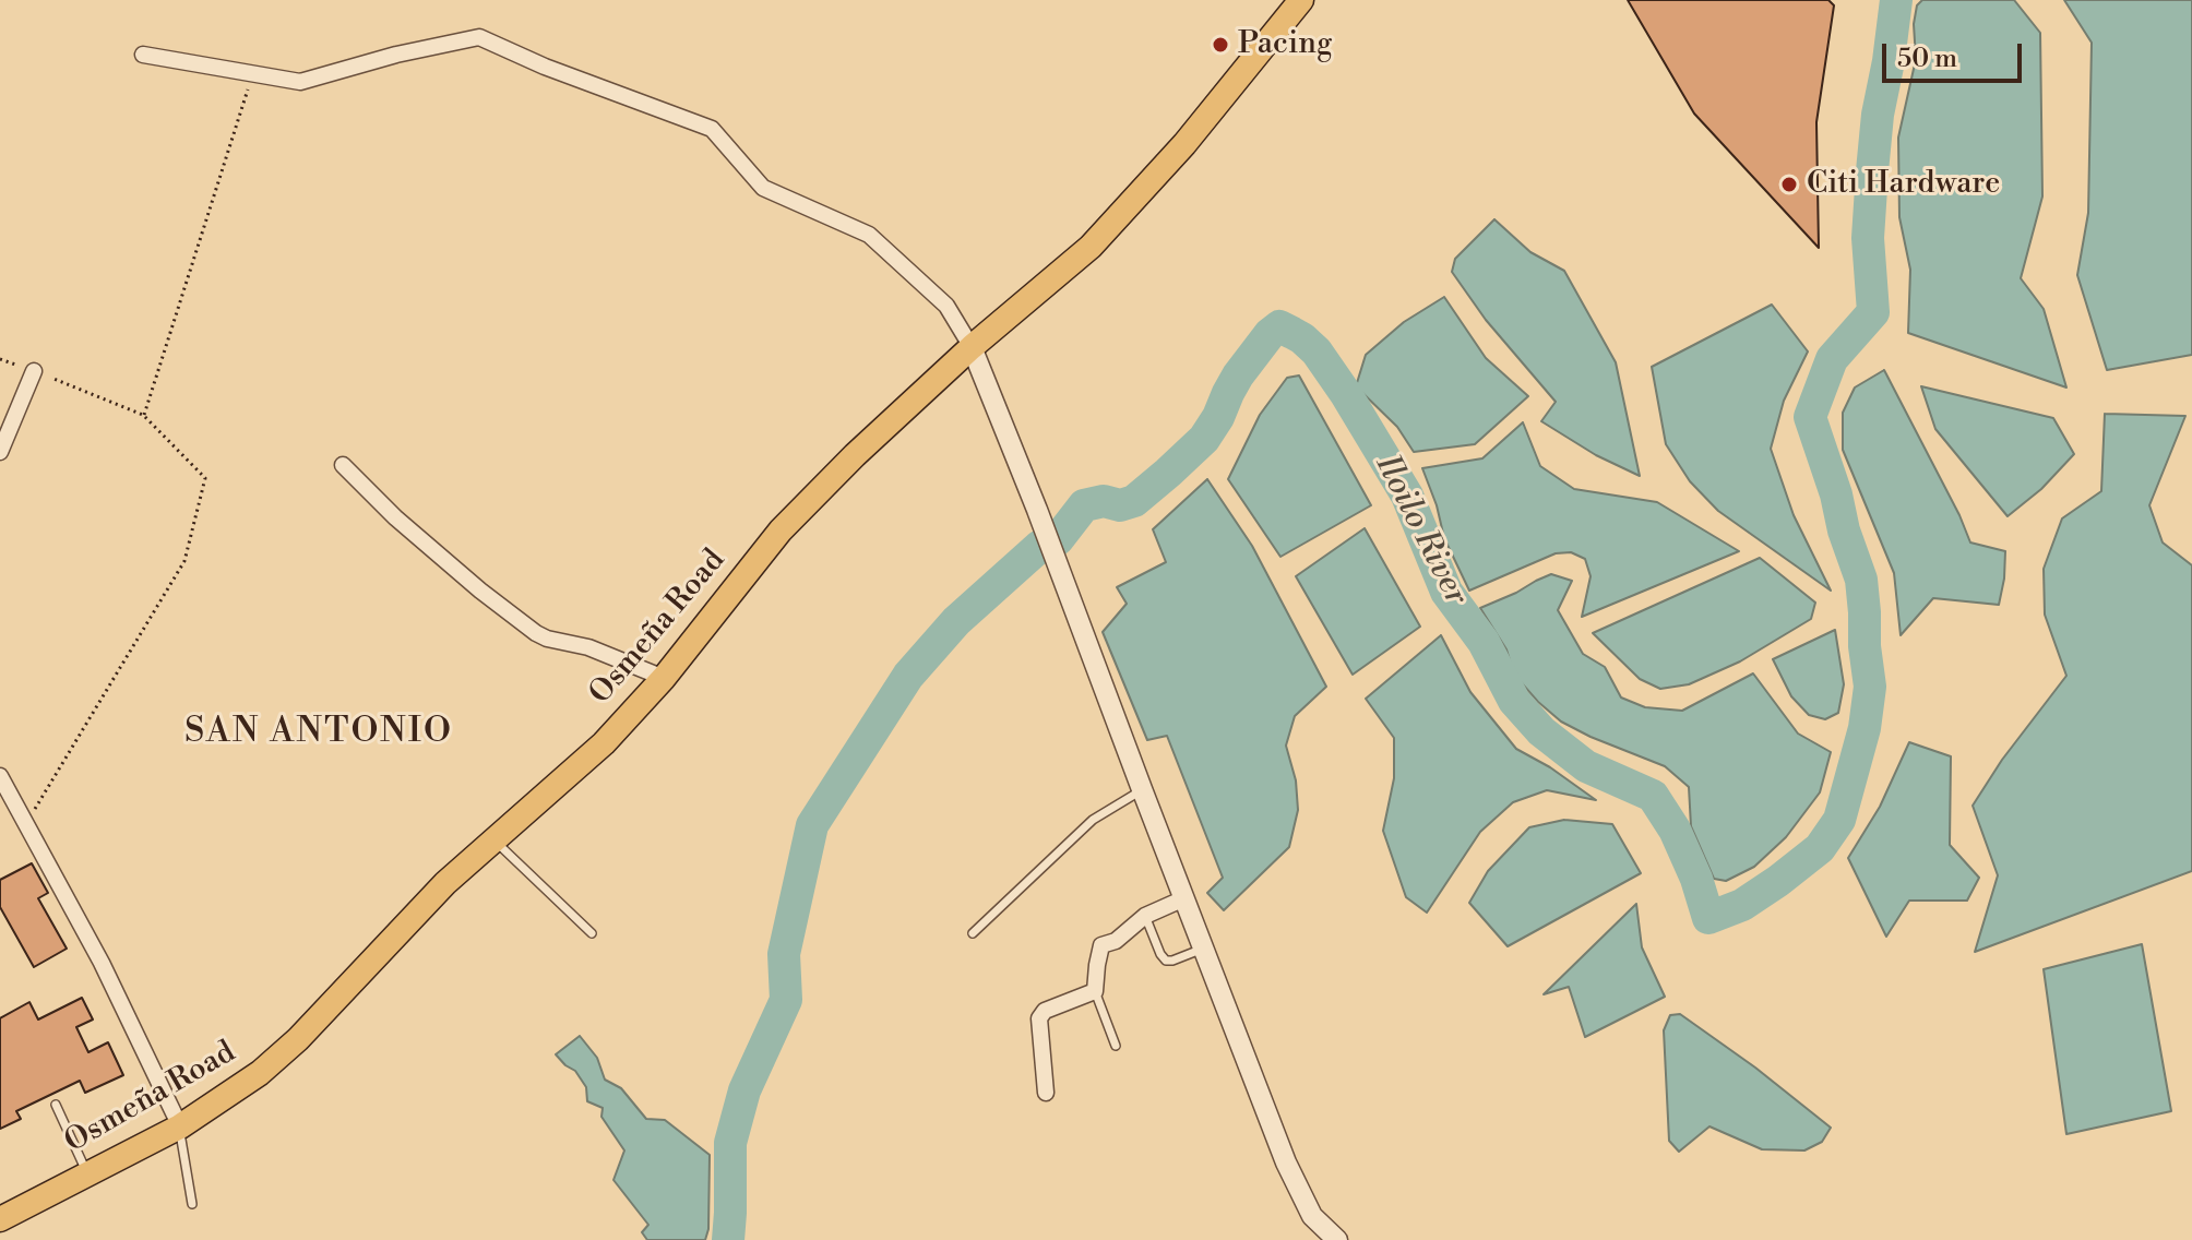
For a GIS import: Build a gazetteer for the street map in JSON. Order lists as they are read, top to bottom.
{
  "streets": {
    "main road": ["Osmeña Road"]
  },
  "districts": ["SAN ANTONIO"],
  "water": ["Iloilo River"],
  "places": ["Pacing", "Citi Hardware"],
  "scale_bar": "50 m"
}
